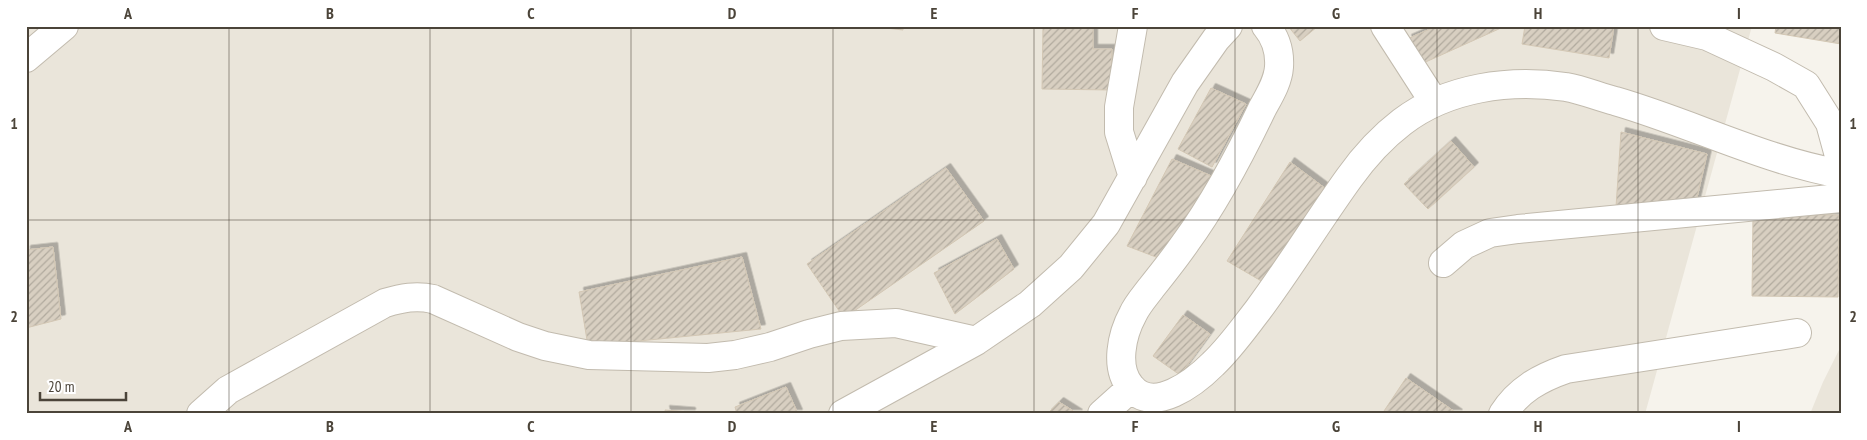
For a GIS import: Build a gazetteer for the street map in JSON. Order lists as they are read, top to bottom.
{
  "scale_bar": "20 m",
  "grid": {
    "columns": [
      "A",
      "B",
      "C",
      "D",
      "E",
      "F",
      "G",
      "H",
      "I"
    ],
    "rows": ["1", "2"]
  }
}
